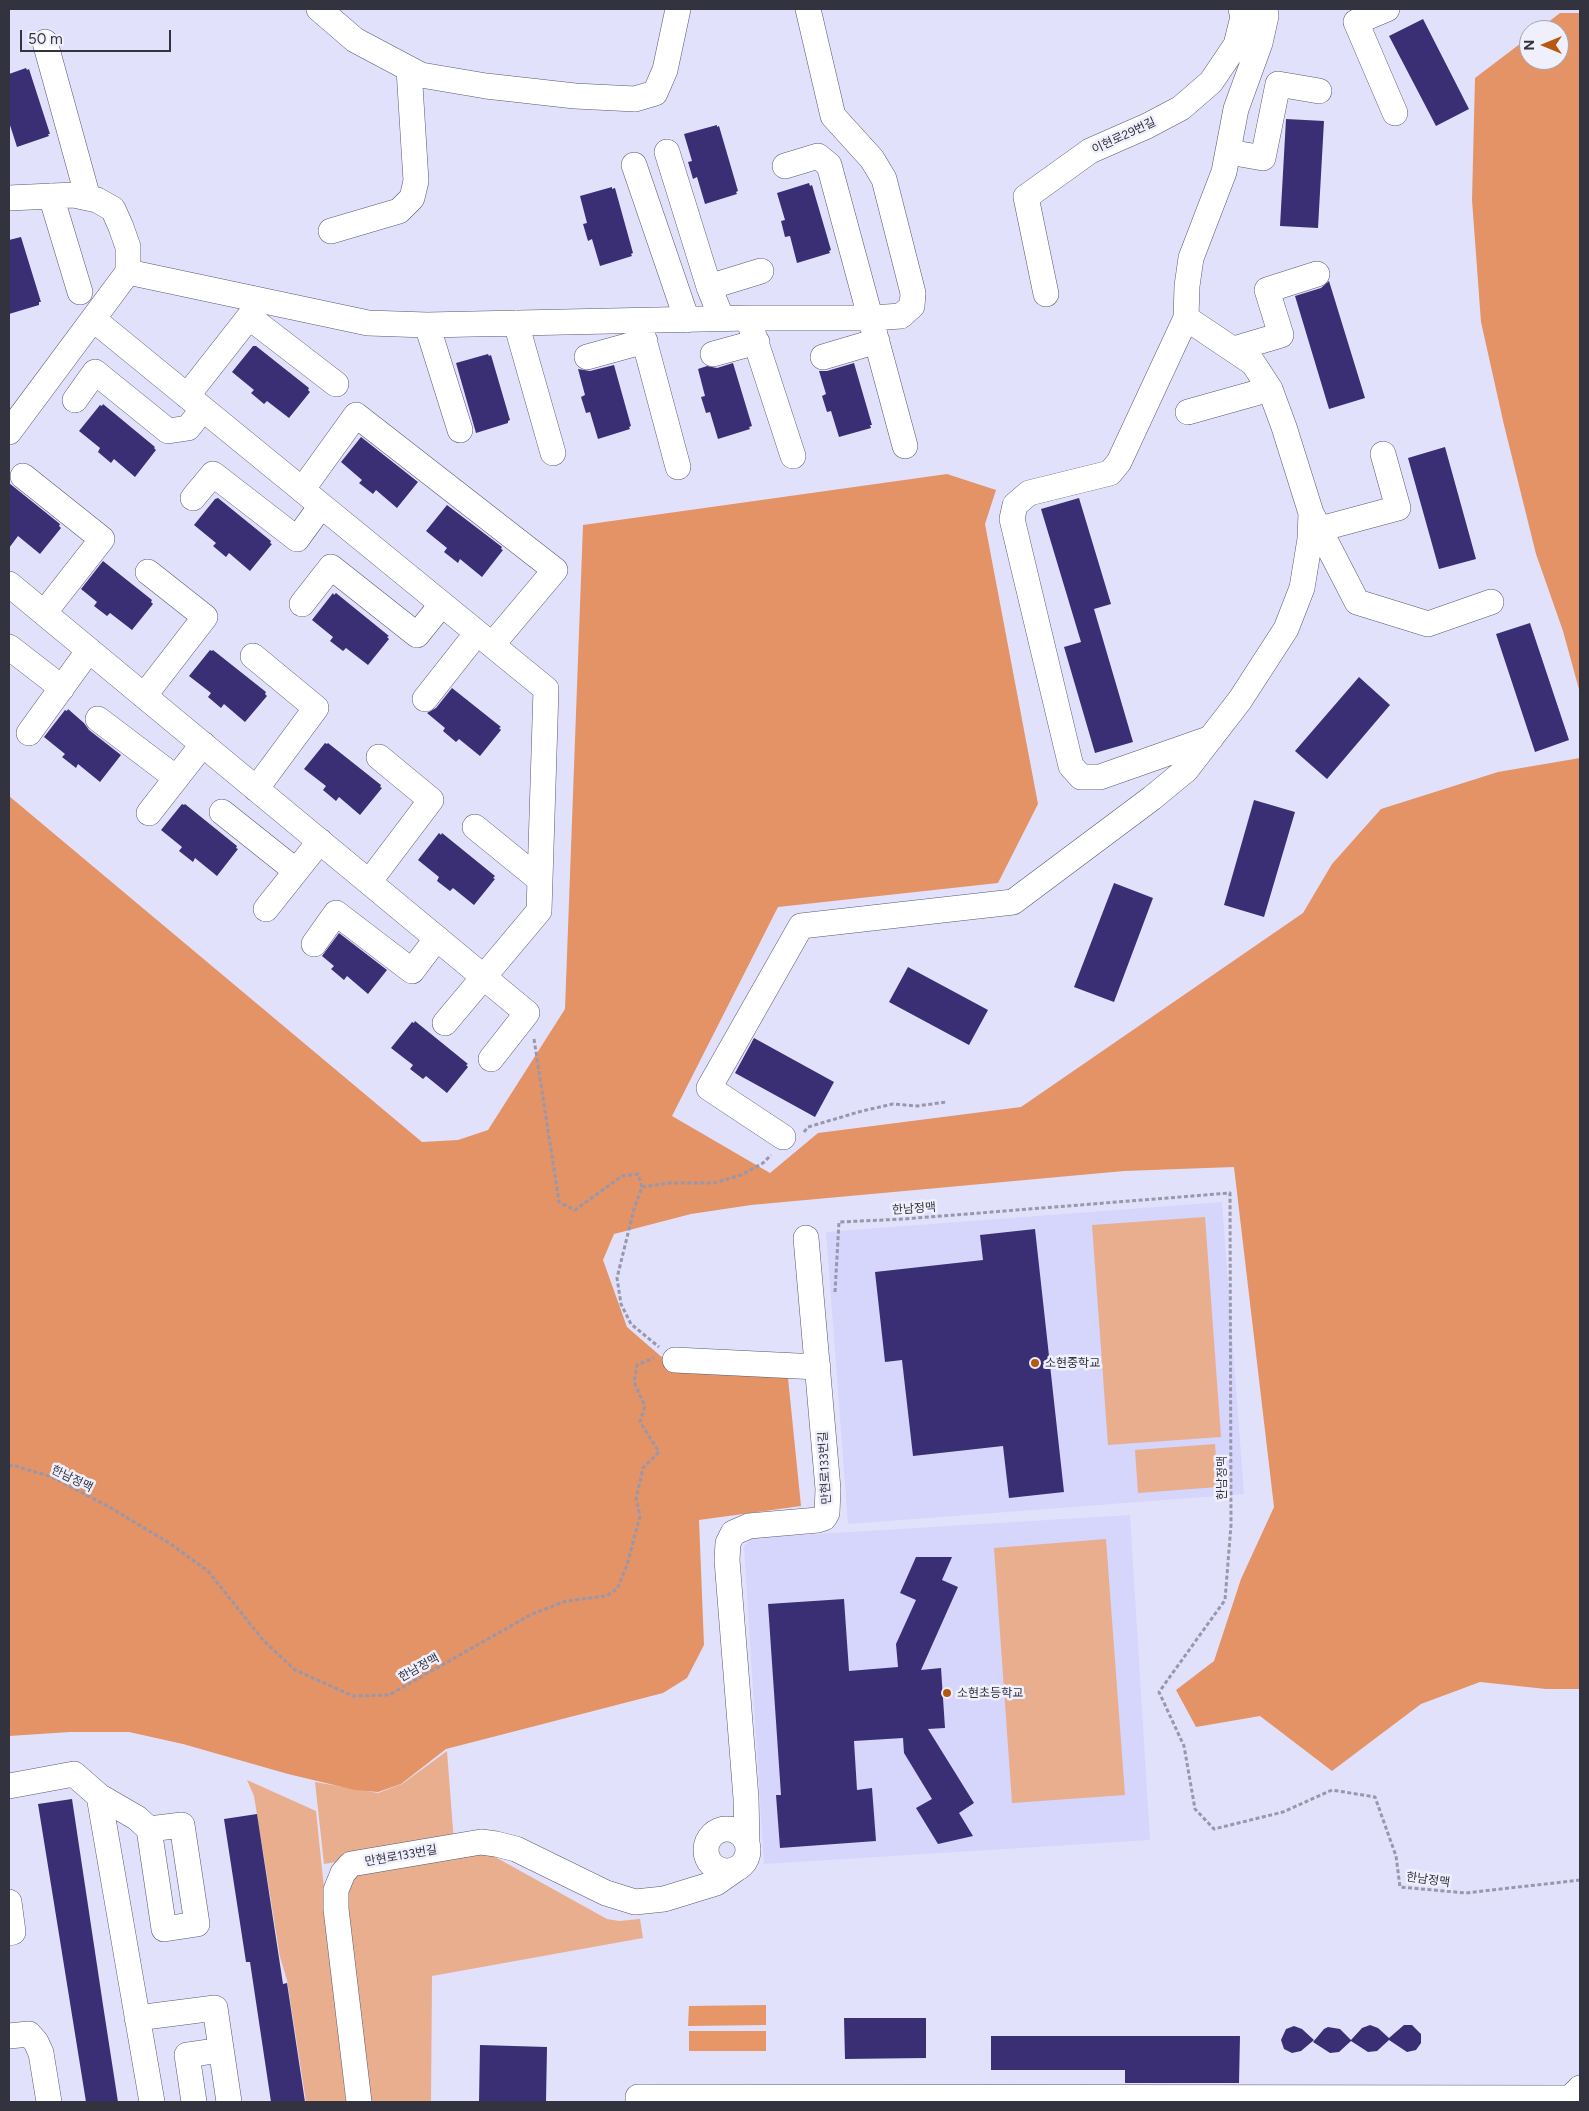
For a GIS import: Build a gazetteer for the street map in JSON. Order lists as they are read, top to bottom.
{
  "streets": {
    "street": ["이현로29번길", "만현로133번길"],
    "path": ["한남정맥"]
  },
  "places": ["소현중학교", "소현초등학교"],
  "scale_bar": "50 m",
  "north": "left"
}
